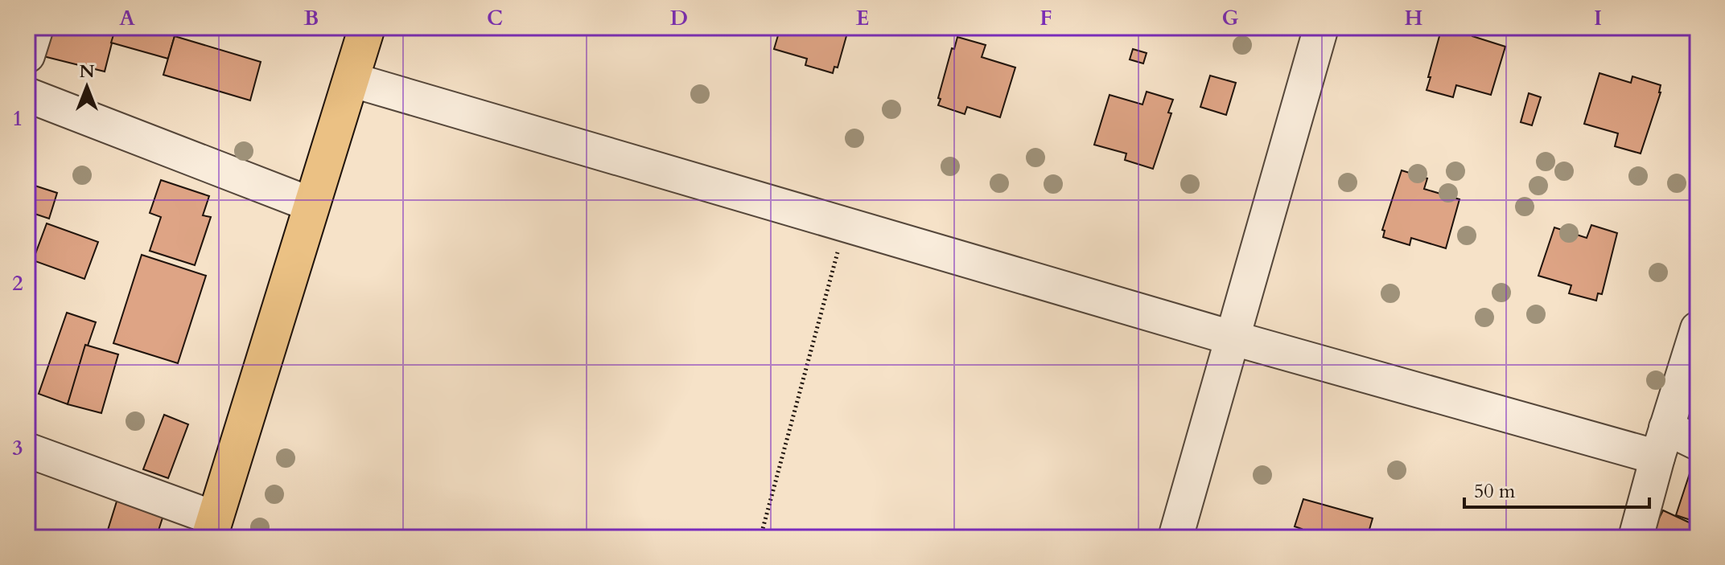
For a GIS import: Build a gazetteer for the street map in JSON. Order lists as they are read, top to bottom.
{
  "scale_bar": "50 m",
  "north": "top",
  "grid": {
    "columns": [
      "A",
      "B",
      "C",
      "D",
      "E",
      "F",
      "G",
      "H",
      "I"
    ],
    "rows": ["1", "2", "3"]
  }
}
